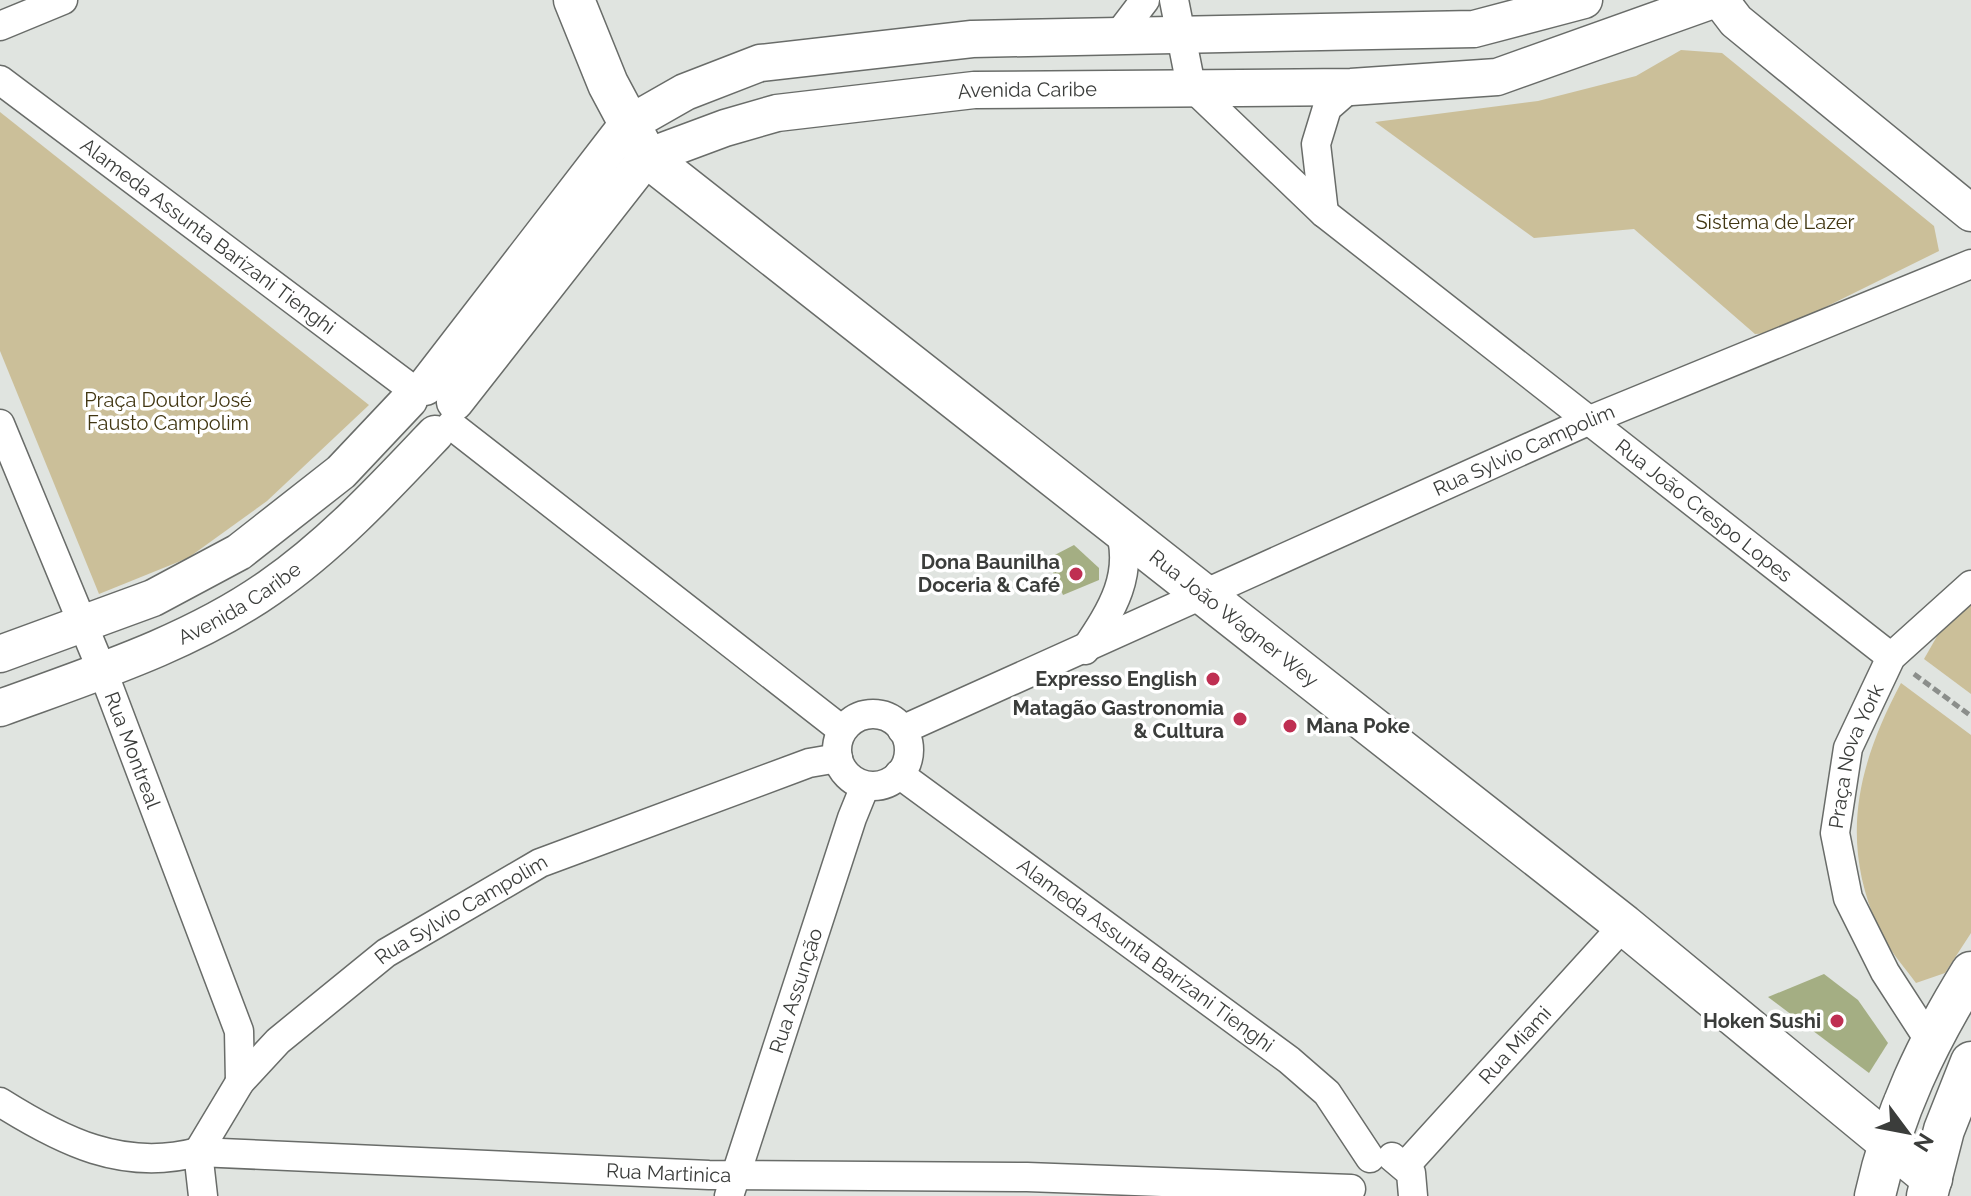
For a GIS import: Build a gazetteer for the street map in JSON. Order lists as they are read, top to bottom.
{
  "streets": {
    "main road": ["Rua João Wagner Wey"],
    "street": [
      "Avenida Caribe",
      "Alameda Assunta Barizani Tienghi",
      "Rua Sylvio Campolim",
      "Rua João Crespo Lopes",
      "Rua Montreal",
      "Praça Nova York",
      "Rua Assunção",
      "Rua Miami",
      "Rua Martinica"
    ]
  },
  "crossings": [
    ["Avenida Caribe", "Alameda Assunta Barizani Tienghi"],
    ["Avenida Caribe", "Rua João Crespo Lopes"],
    ["Avenida Caribe", "Rua João Wagner Wey"],
    ["Avenida Caribe", "Rua Montreal"],
    ["Alameda Assunta Barizani Tienghi", "Rua Sylvio Campolim"],
    ["Alameda Assunta Barizani Tienghi", "Rua Assunção"],
    ["Rua Sylvio Campolim", "Rua João Crespo Lopes"],
    ["Rua Sylvio Campolim", "Rua João Wagner Wey"],
    ["Rua Sylvio Campolim", "Rua Montreal"],
    ["Rua Sylvio Campolim", "Rua Assunção"],
    ["Rua Sylvio Campolim", "Rua Martinica"],
    ["Rua João Crespo Lopes", "Praça Nova York"],
    ["Rua João Wagner Wey", "Rua Miami"],
    ["Rua Assunção", "Rua Martinica"]
  ],
  "parks": ["Sistema de Lazer", "Praça Doutor José Fausto Campolim"],
  "places": [
    "Dona Baunilha Doceria & Café",
    "Expresso English",
    "Matagão Gastronomia & Cultura",
    "Mana Poke",
    "Hoken Sushi"
  ],
  "north": "bottom right"
}
